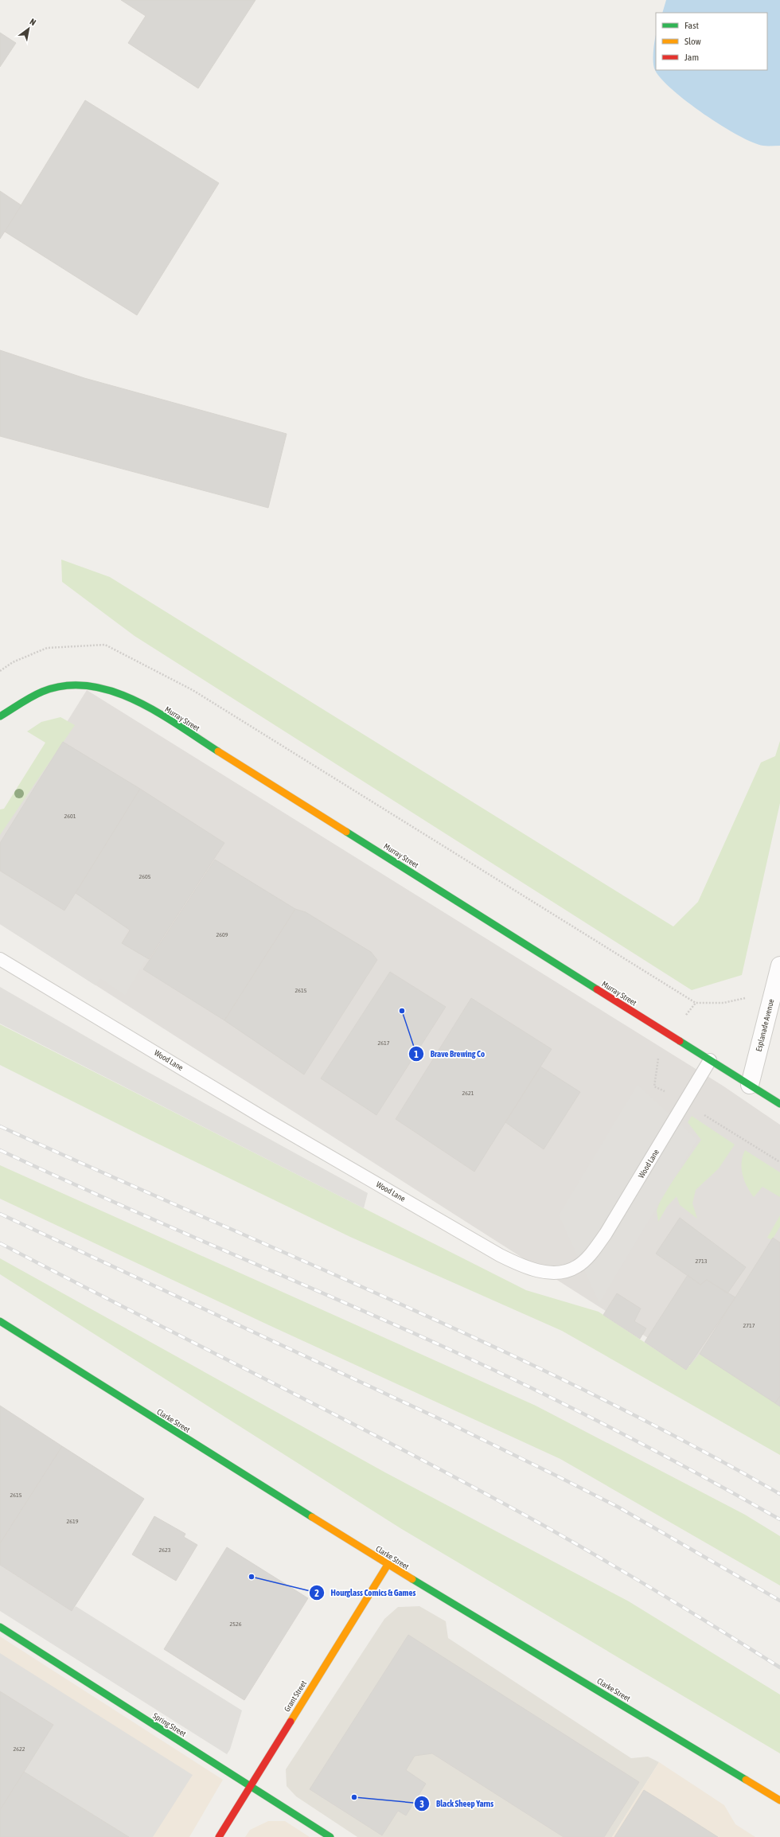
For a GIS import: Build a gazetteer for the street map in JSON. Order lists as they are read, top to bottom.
{
  "streets": {
    "street": [
      "Murray Street",
      "Esplanade Avenue",
      "Clarke Street",
      "Grant Street",
      "Spring Street"
    ],
    "lane": ["Wood Lane"]
  },
  "crossings": [
    ["Murray Street", "Esplanade Avenue"],
    ["Murray Street", "Wood Lane"],
    ["Clarke Street", "Grant Street"],
    ["Grant Street", "Spring Street"]
  ],
  "places": ["Brave Brewing Co", "Hourglass Comics & Games", "Black Sheep Yarns"],
  "house_numbers": [
    "2601",
    "2605",
    "2609",
    "2615",
    "2617",
    "2621",
    "2713",
    "2717",
    "2615",
    "2619",
    "2623",
    "2526",
    "2622"
  ],
  "legend": ["Fast", "Slow", "Jam"],
  "north": "top right"
}
